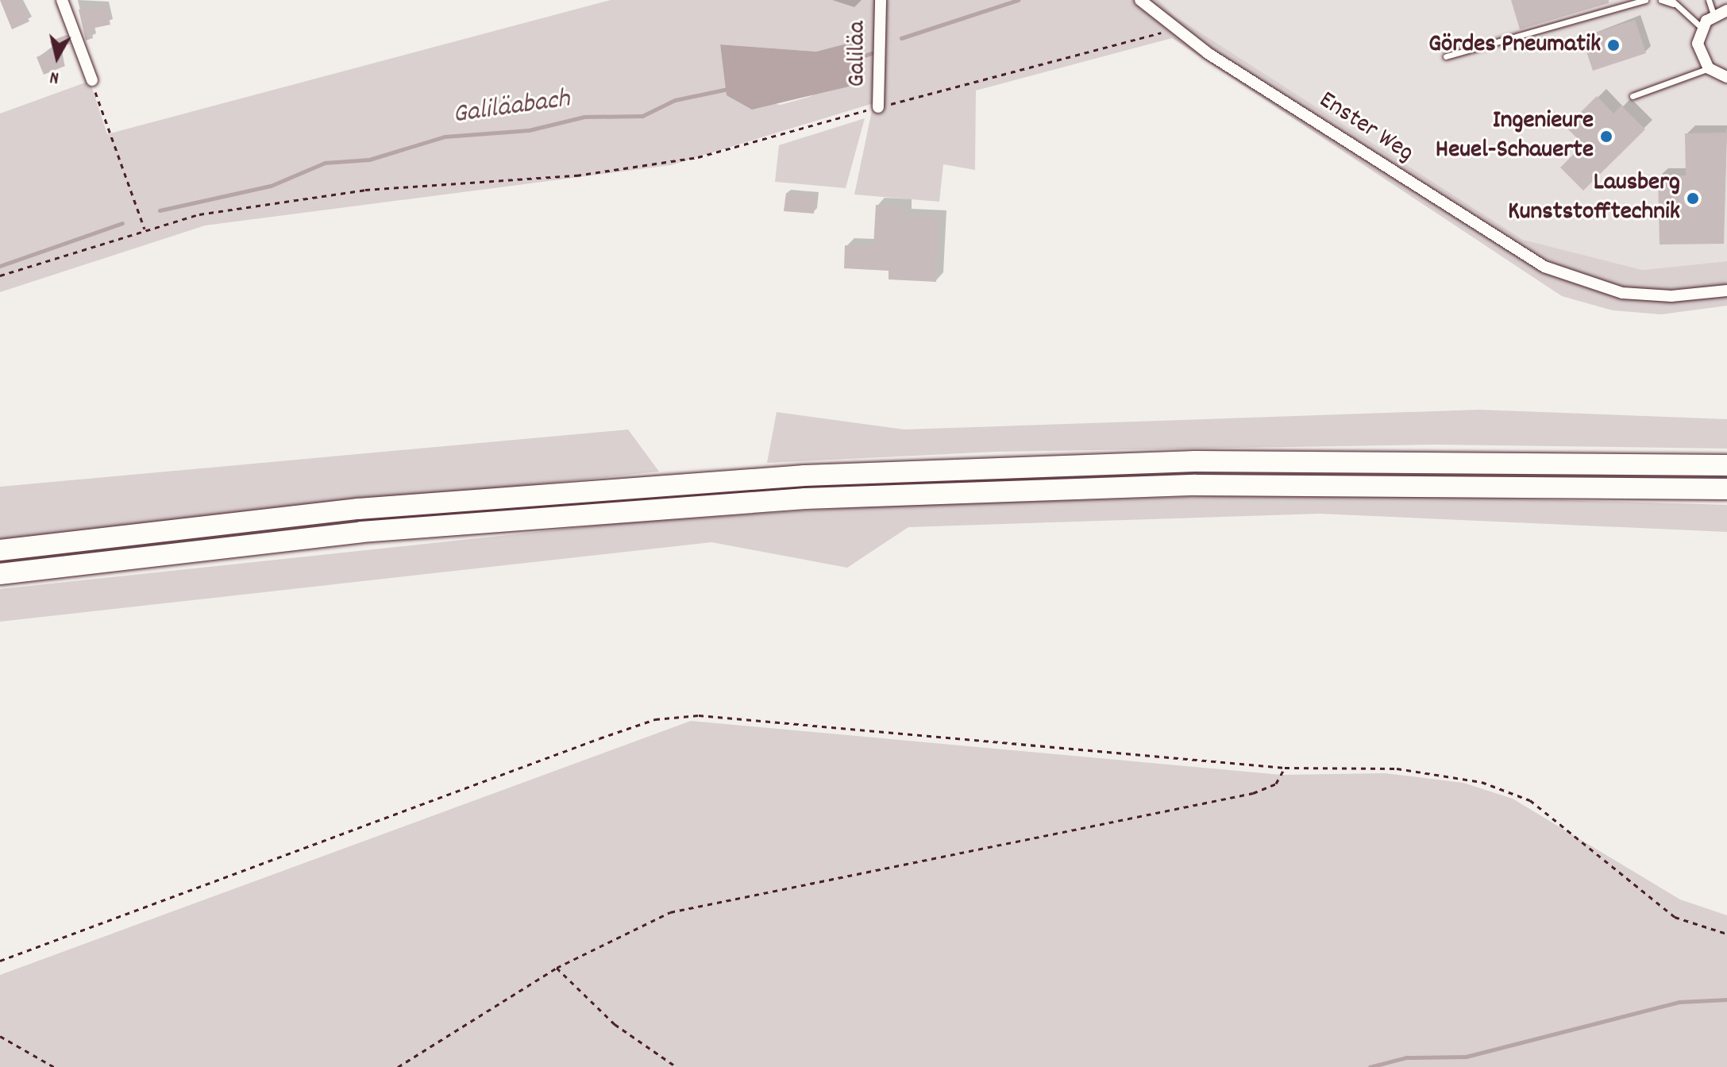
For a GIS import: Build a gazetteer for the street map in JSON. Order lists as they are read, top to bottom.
{
  "streets": {
    "street": ["Galiläa", "Enster Weg"]
  },
  "water": ["Galiläabach"],
  "places": ["Gördes Pneumatik", "Ingenieure Heuel-Schauerte", "Lausberg Kunststofftechnik"],
  "north": "bottom"
}
